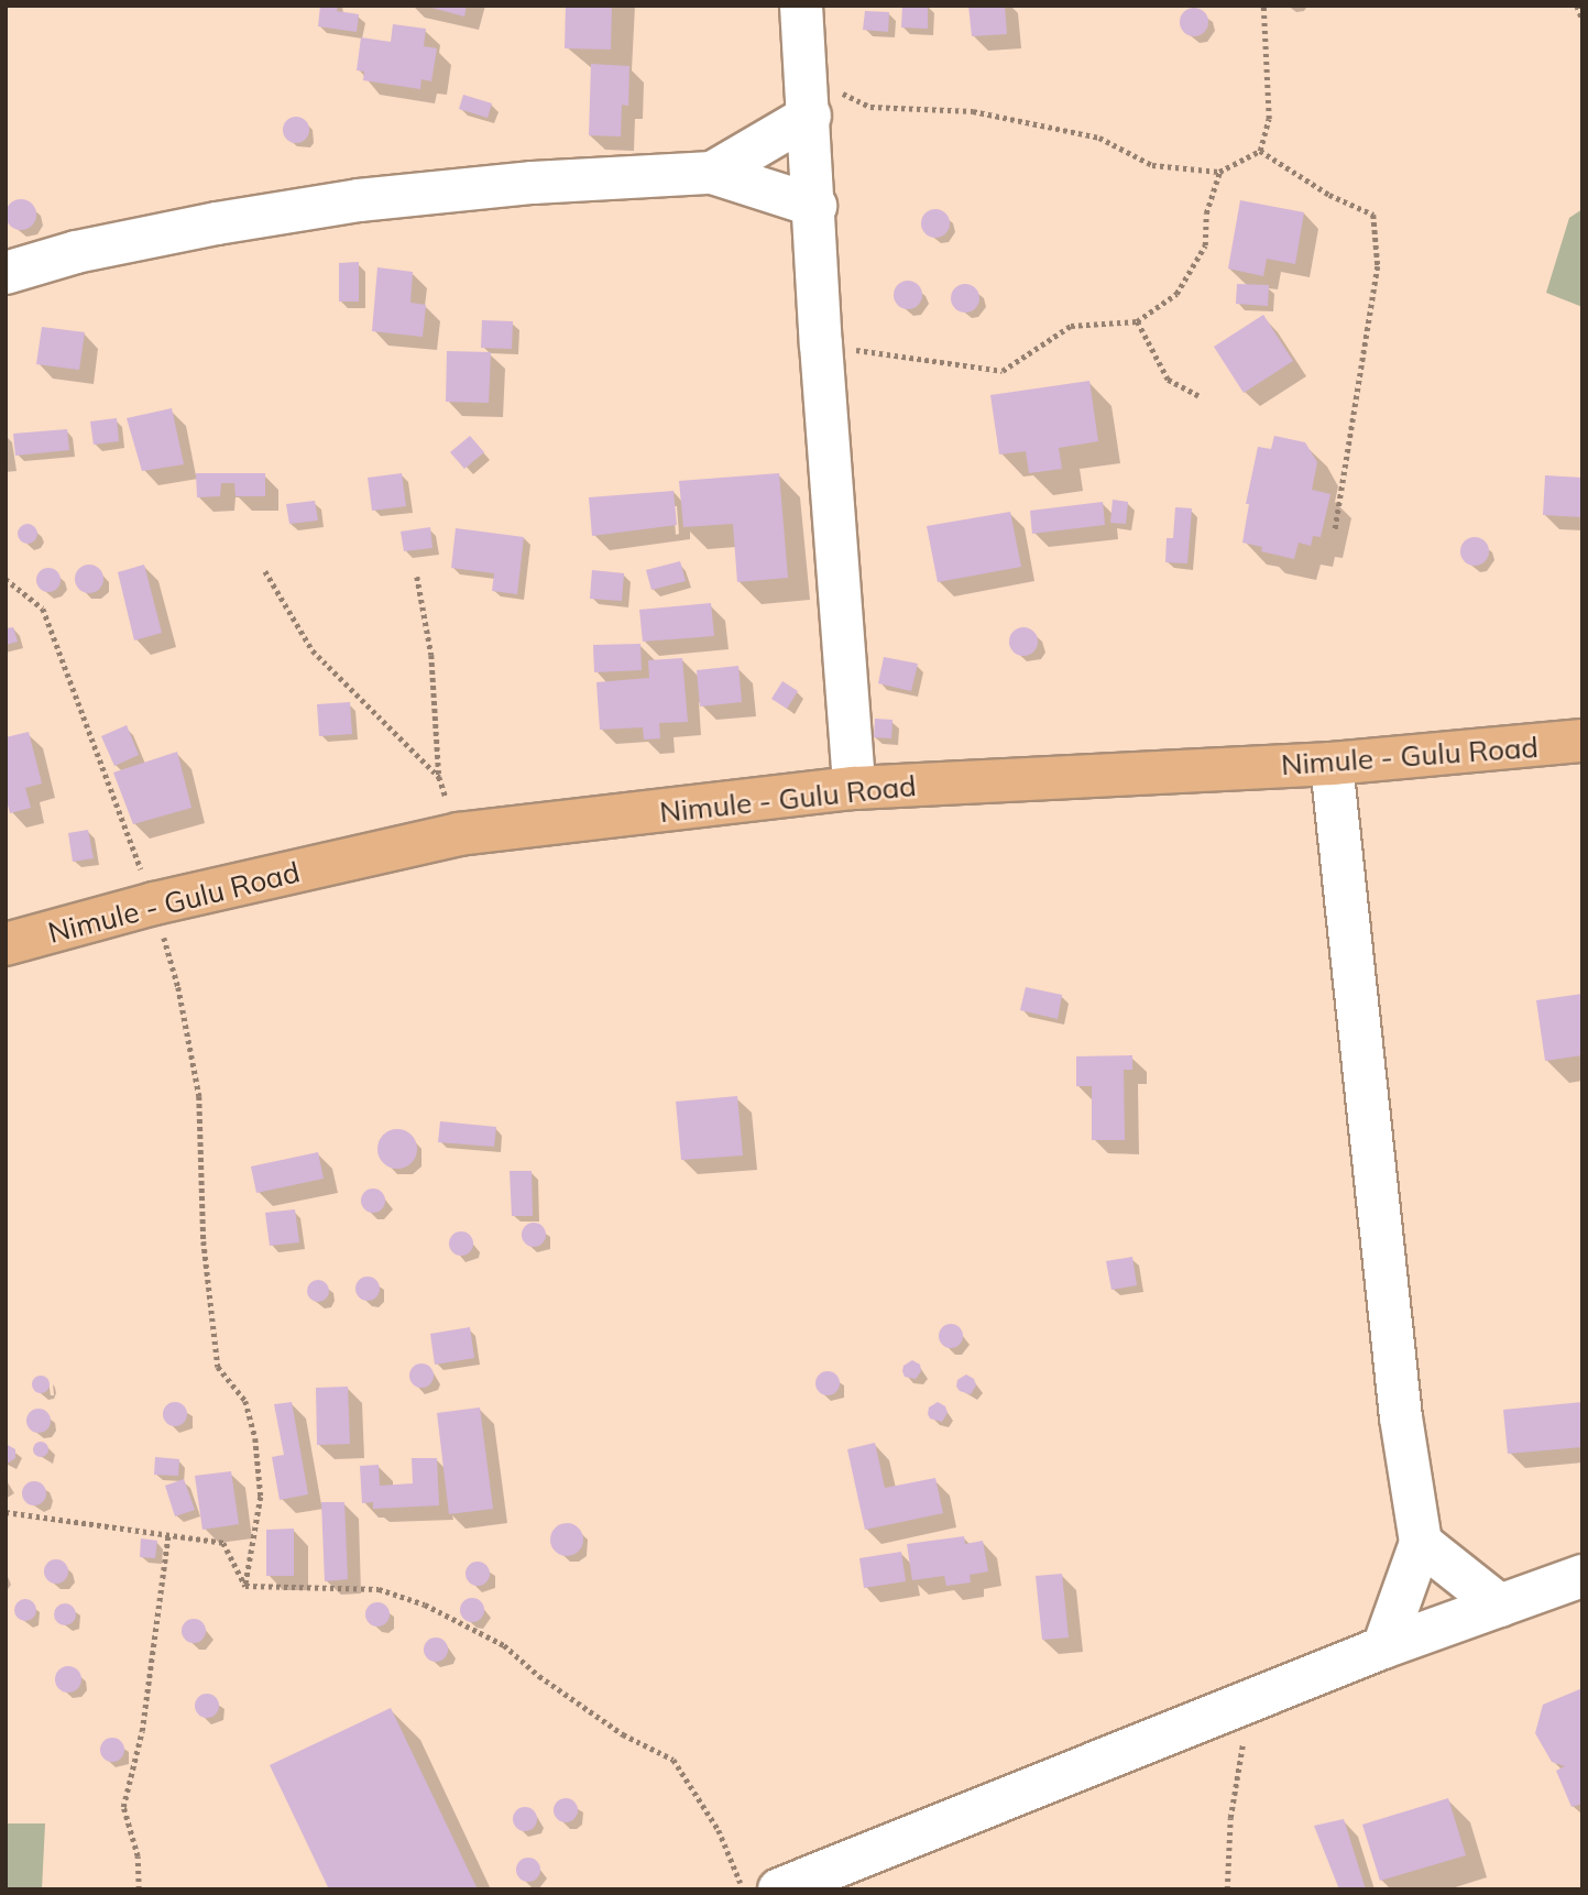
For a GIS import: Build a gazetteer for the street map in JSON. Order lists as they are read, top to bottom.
{
  "streets": {
    "main road": ["Nimule - Gulu Road"]
  }
}
